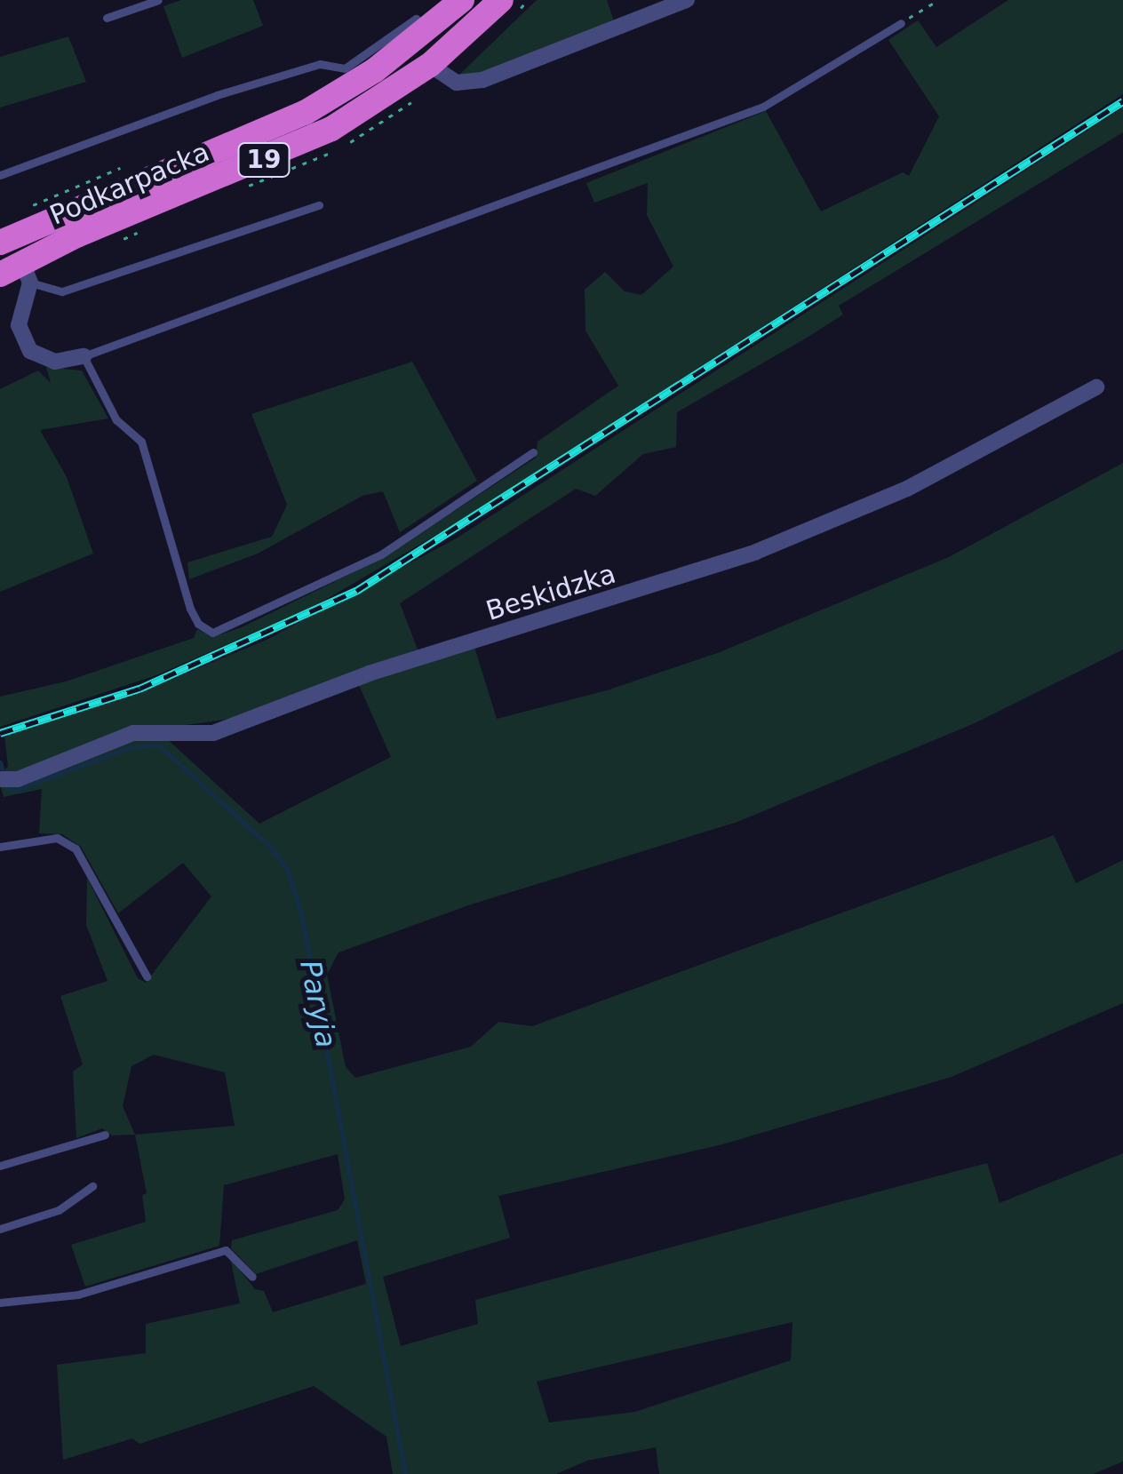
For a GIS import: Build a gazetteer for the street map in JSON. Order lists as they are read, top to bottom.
{
  "streets": {
    "highway": ["19", "Podkarpacka"],
    "street": ["Beskidzka"]
  },
  "water": ["Paryja"]
}
